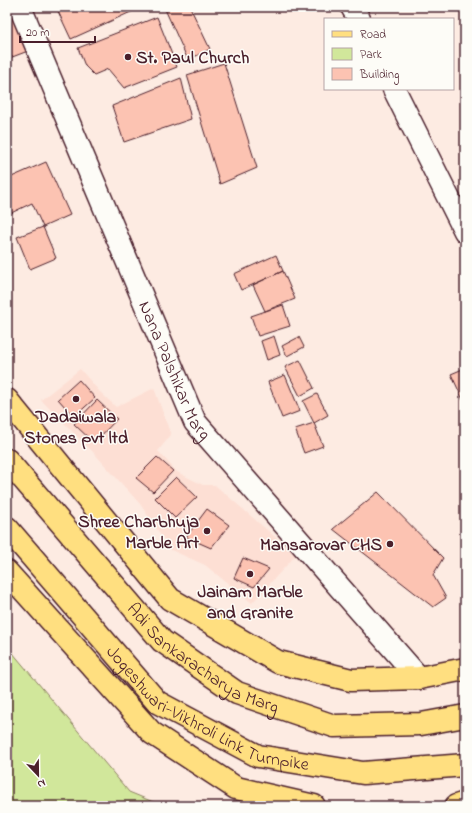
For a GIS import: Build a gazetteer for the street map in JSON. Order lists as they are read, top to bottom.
{
  "streets": {
    "main road": ["Adi Sankaracharya Marg", "Jogeshwari-Vikhroli Link Turnpike"],
    "street": ["Nana Palshikar Marg"]
  },
  "places": [
    "St. Paul Church",
    "Dadaiwala Stones pvt ltd",
    "Shree Charbhuja Marble Art",
    "Mansarovar CHS",
    "Jainam Marble and Granite"
  ],
  "legend": ["Road", "Park", "Building"],
  "scale_bar": "20 m",
  "north": "bottom"
}
